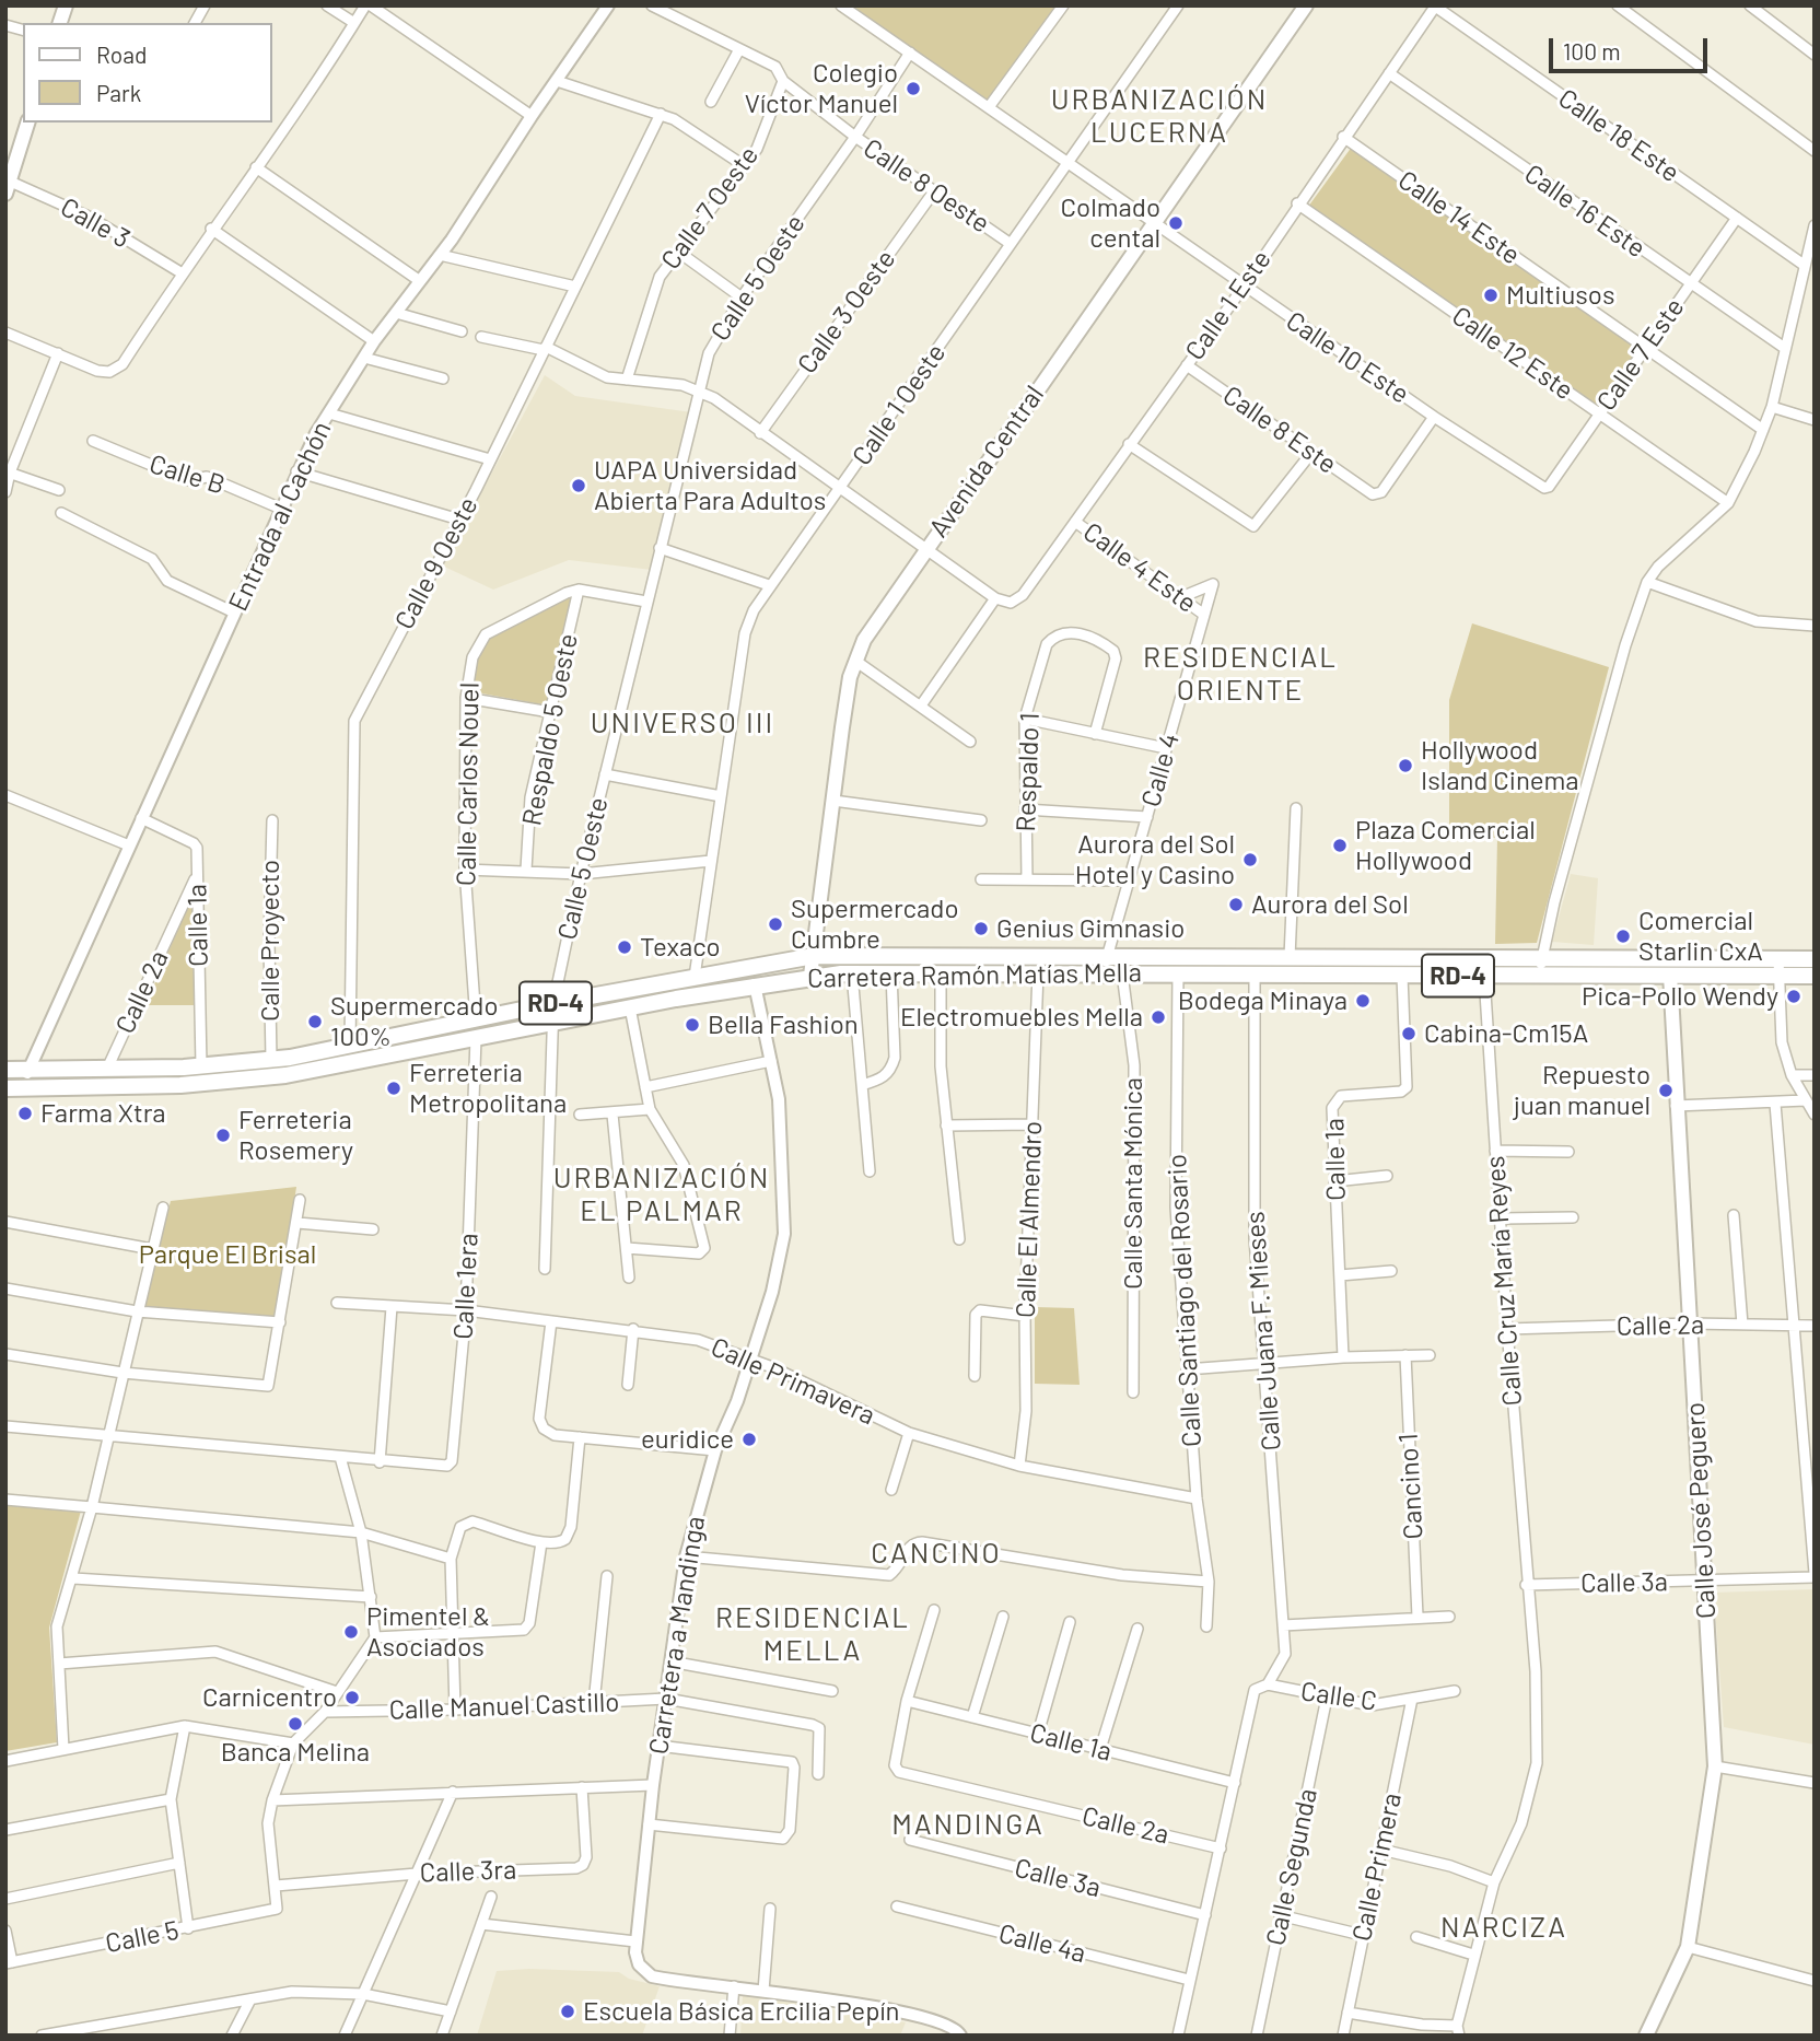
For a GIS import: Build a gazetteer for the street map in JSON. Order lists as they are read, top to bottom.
{
  "streets": {
    "main road": [
      "Avenida Central",
      "Carretera Ramón Matías Mella",
      "RD-4",
      "Calle José Peguero"
    ],
    "street": [
      "Calle 18 Este",
      "Calle 8 Oeste",
      "Calle 7 Oeste",
      "Calle 16 Este",
      "Calle 14 Este",
      "Calle 3",
      "Calle 5 Oeste",
      "Calle 1 Este",
      "Calle 3 Oeste",
      "Calle 12 Este",
      "Calle 7 Este",
      "Calle 10 Este",
      "Calle 1 Oeste",
      "Calle 8 Este",
      "Calle B",
      "Entrada al Cachón",
      "Calle 9 Oeste",
      "Calle 4 Este",
      "Respaldo 5 Oeste",
      "Calle 4",
      "Respaldo 1",
      "Calle Carlos Nouel",
      "Calle 1a",
      "Calle Proyecto",
      "Calle 2a",
      "Calle Santa Mónica",
      "Calle El Almendro",
      "Calle Cruz María Reyes",
      "Calle 1era",
      "Calle Santiago del Rosario",
      "Calle Juana F. Mieses",
      "Calle Primavera",
      "Cancino 1",
      "Calle 3a",
      "Carretera a Mandinga",
      "Calle C",
      "Calle Manuel Castillo",
      "Calle Segunda",
      "Calle Primera",
      "Calle 3ra",
      "Calle 5",
      "Calle 4a"
    ]
  },
  "crossings": [
    ["Calle 18 Este", "Calle 1 Este"],
    ["Calle 18 Este", "Calle 7 Este"],
    ["Calle 8 Oeste", "Calle 7 Oeste"],
    ["Calle 8 Oeste", "Calle 5 Oeste"],
    ["Calle 8 Oeste", "Calle 3 Oeste"],
    ["Calle 8 Oeste", "Calle 1 Oeste"],
    ["Calle 16 Este", "Calle 1 Este"],
    ["Calle 16 Este", "Calle 7 Este"],
    ["Calle 14 Este", "Calle 1 Este"],
    ["Calle 14 Este", "Calle 7 Este"],
    ["Calle 5 Oeste", "Calle 10 Este"],
    ["Calle 5 Oeste", "Carretera Ramón Matías Mella"],
    ["Calle 1 Este", "Calle 12 Este"],
    ["Calle 1 Este", "Calle 10 Este"],
    ["Calle 1 Este", "Calle 8 Este"],
    ["Calle 1 Este", "Calle 4 Este"],
    ["Calle 12 Este", "Calle 7 Este"],
    ["Calle 7 Este", "Calle 10 Este"],
    ["Calle 10 Este", "Calle 1 Oeste"],
    ["Calle 10 Este", "Calle 8 Este"],
    ["Calle 10 Este", "Avenida Central"],
    ["Calle 1 Oeste", "Carretera Ramón Matías Mella"],
    ["Avenida Central", "Carretera Ramón Matías Mella"],
    ["Calle B", "Entrada al Cachón"],
    ["Entrada al Cachón", "Calle 1a"],
    ["Entrada al Cachón", "Carretera Ramón Matías Mella"],
    ["Calle 9 Oeste", "Carretera Ramón Matías Mella"],
    ["Calle 4 Este", "Calle 4"],
    ["Respaldo 5 Oeste", "Calle Carlos Nouel"],
    ["Calle 4", "Carretera Ramón Matías Mella"],
    ["Calle Carlos Nouel", "Carretera Ramón Matías Mella"],
    ["Calle 1a", "Carretera Ramón Matías Mella"],
    ["Calle 1a", "Calle 2a"],
    ["Calle Proyecto", "Carretera Ramón Matías Mella"],
    ["Carretera Ramón Matías Mella", "Calle 2a"],
    ["Carretera Ramón Matías Mella", "Calle Santa Mónica"],
    ["Carretera Ramón Matías Mella", "Calle El Almendro"],
    ["Carretera Ramón Matías Mella", "Calle Cruz María Reyes"],
    ["Carretera Ramón Matías Mella", "Calle 1era"],
    ["Carretera Ramón Matías Mella", "Calle Santiago del Rosario"],
    ["Carretera Ramón Matías Mella", "Calle Juana F. Mieses"],
    ["Carretera Ramón Matías Mella", "Calle José Peguero"],
    ["Carretera Ramón Matías Mella", "Carretera a Mandinga"],
    ["Calle 2a", "Calle Cruz María Reyes"],
    ["Calle 2a", "Calle José Peguero"],
    ["Calle El Almendro", "Calle Primavera"],
    ["Calle Cruz María Reyes", "Calle 3a"],
    ["Calle 1era", "Calle Primavera"],
    ["Calle Santiago del Rosario", "Calle Primavera"],
    ["Calle Juana F. Mieses", "Calle C"],
    ["Calle Primavera", "Carretera a Mandinga"],
    ["Calle José Peguero", "Calle 3a"],
    ["Carretera a Mandinga", "Calle Manuel Castillo"],
    ["Calle C", "Calle Segunda"],
    ["Calle C", "Calle Primera"],
    ["Calle 3ra", "Calle 5"]
  ],
  "districts": [
    "URBANIZACIÓN LUCERNA",
    "RESIDENCIAL ORIENTE",
    "UNIVERSO III",
    "URBANIZACIÓN EL PALMAR",
    "CANCINO",
    "RESIDENCIAL MELLA",
    "MANDINGA",
    "NARCIZA"
  ],
  "parks": ["Parque El Brisal"],
  "places": [
    "Colegio Víctor Manuel",
    "Colmado cental",
    "Multiusos",
    "UAPA Universidad Abierta Para Adultos",
    "Hollywood Island Cinema",
    "Plaza Comercial Hollywood",
    "Aurora del Sol Hotel y Casino",
    "Aurora del Sol",
    "Supermercado Cumbre",
    "Genius Gimnasio",
    "Comercial Starlin CxA",
    "Texaco",
    "Pica-Pollo Wendy",
    "Bodega Minaya",
    "Electromuebles Mella",
    "Supermercado 100%",
    "Bella Fashion",
    "Cabina-Cm15A",
    "Ferreteria Metropolitana",
    "Repuesto juan manuel",
    "Farma Xtra",
    "Ferreteria Rosemery",
    "euridice",
    "Pimentel & Asociados",
    "Carnicentro",
    "Banca Melina",
    "Escuela Básica Ercilia Pepín"
  ],
  "legend": ["Road", "Park"],
  "scale_bar": "100 m"
}
